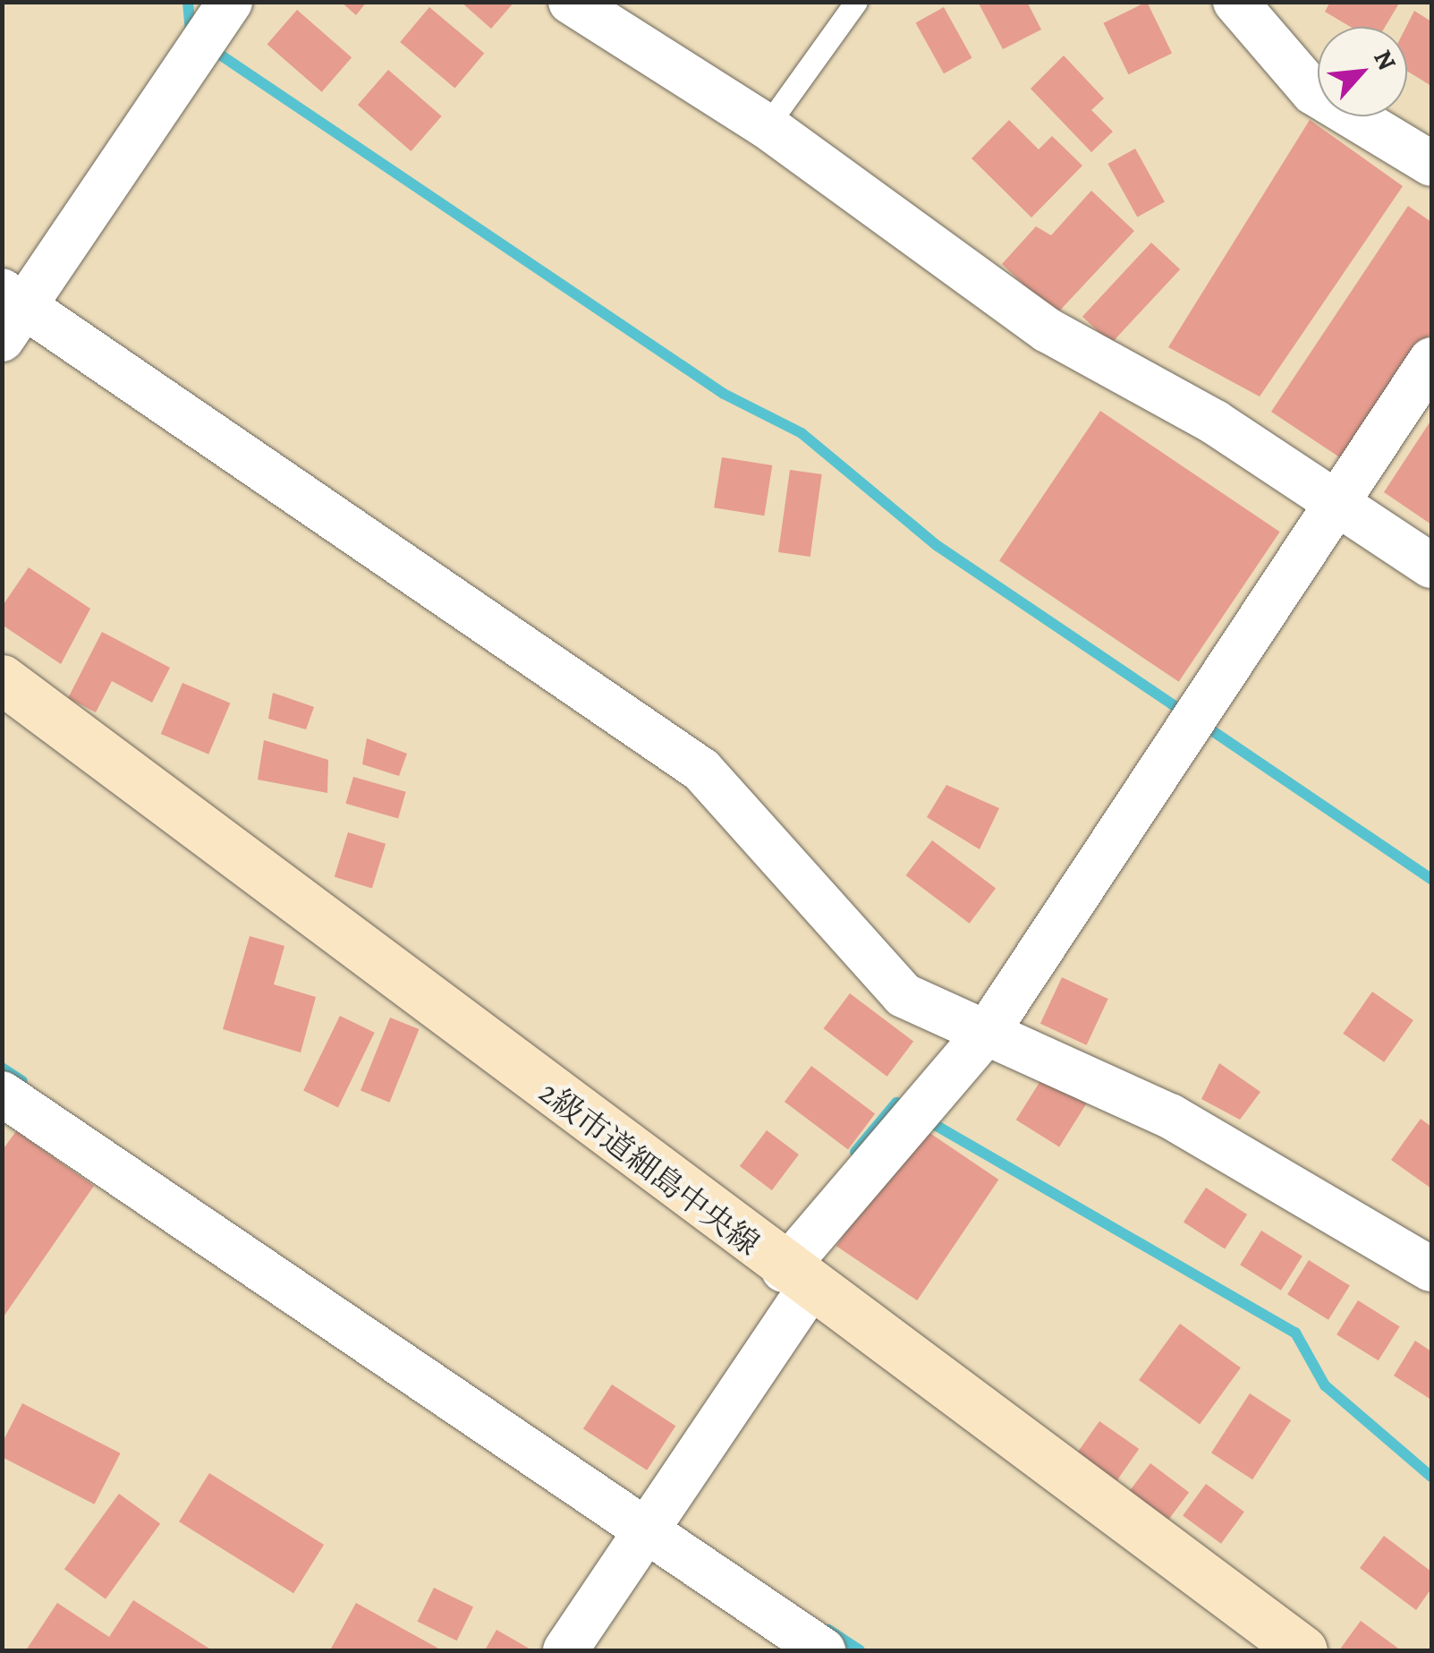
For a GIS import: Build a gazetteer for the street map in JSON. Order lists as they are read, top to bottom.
{
  "streets": {
    "street": ["2級市道細島中央線"]
  },
  "north": "top right"
}
